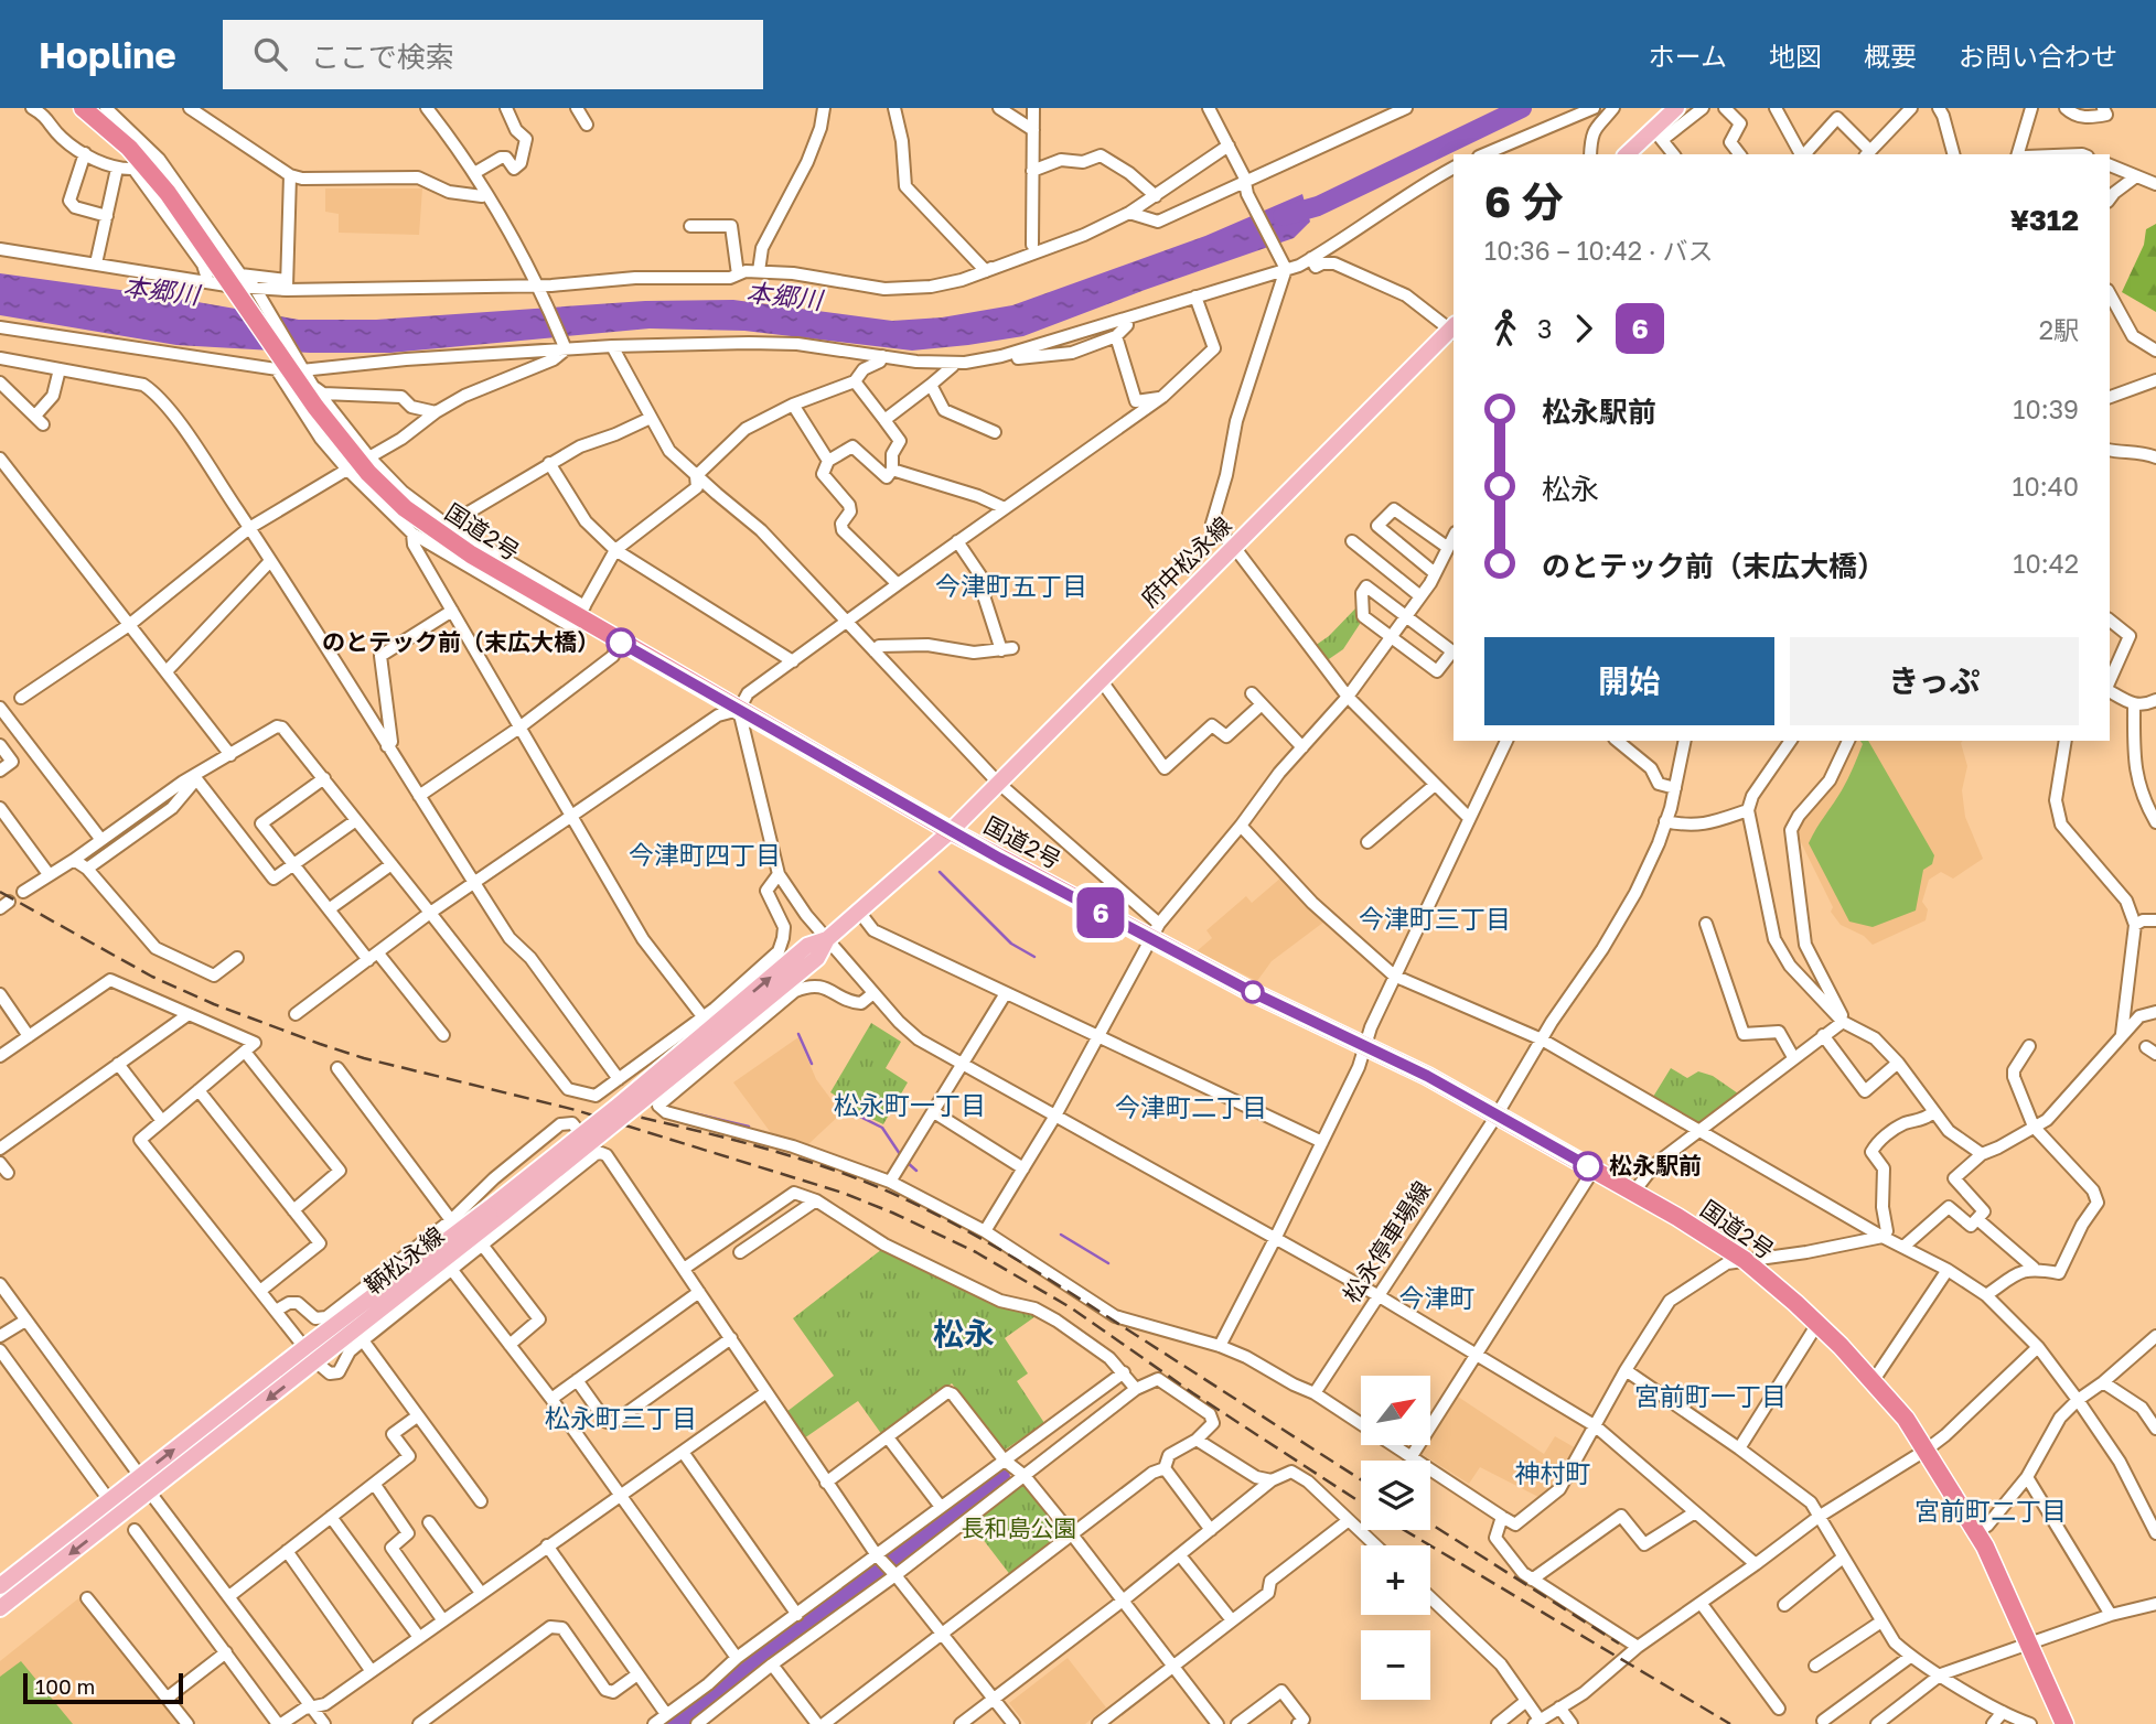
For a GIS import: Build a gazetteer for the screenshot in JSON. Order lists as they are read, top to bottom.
{
  "streets": {
    "highway": ["国道2号"],
    "main road": ["府中松永線", "鞆松永線"],
    "street": ["松永停車場線"]
  },
  "crossings": [
    ["国道2号", "府中松永線"],
    ["国道2号", "松永停車場線"],
    ["国道2号", "鞆松永線"],
    ["府中松永線", "鞆松永線"]
  ],
  "districts": [
    "今津町五丁目",
    "今津町四丁目",
    "今津町三丁目",
    "松永町一丁目",
    "今津町二丁目",
    "今津町",
    "松永",
    "宮前町一丁目",
    "松永町三丁目",
    "神村町",
    "宮前町二丁目"
  ],
  "water": ["本郷川"],
  "parks": ["長和島公園"],
  "places": ["のとテック前（末広大橋）", "松永駅前"],
  "lines": ["bus line 6"],
  "scale_bar": "100 m",
  "north": "top right",
  "page": {
    "header": "Hopline",
    "search": "ここで検索",
    "nav": [
      "ホーム",
      "地図",
      "概要",
      "お問い合わせ"
    ],
    "on_map": "6",
    "heading": ["6 分", "10:36 – 10:42 · バス", "¥312"],
    "legs": ["3", "6", "2駅"],
    "list": [
      {
        "name": "松永駅前",
        "value": "10:39"
      },
      {
        "name": "松永",
        "value": "10:40"
      },
      {
        "name": "のとテック前（末広大橋）",
        "value": "10:42"
      }
    ],
    "buttons": ["開始", "きっぷ"],
    "map_buttons": ["+", "−"],
    "scale": "100 m"
  }
}
